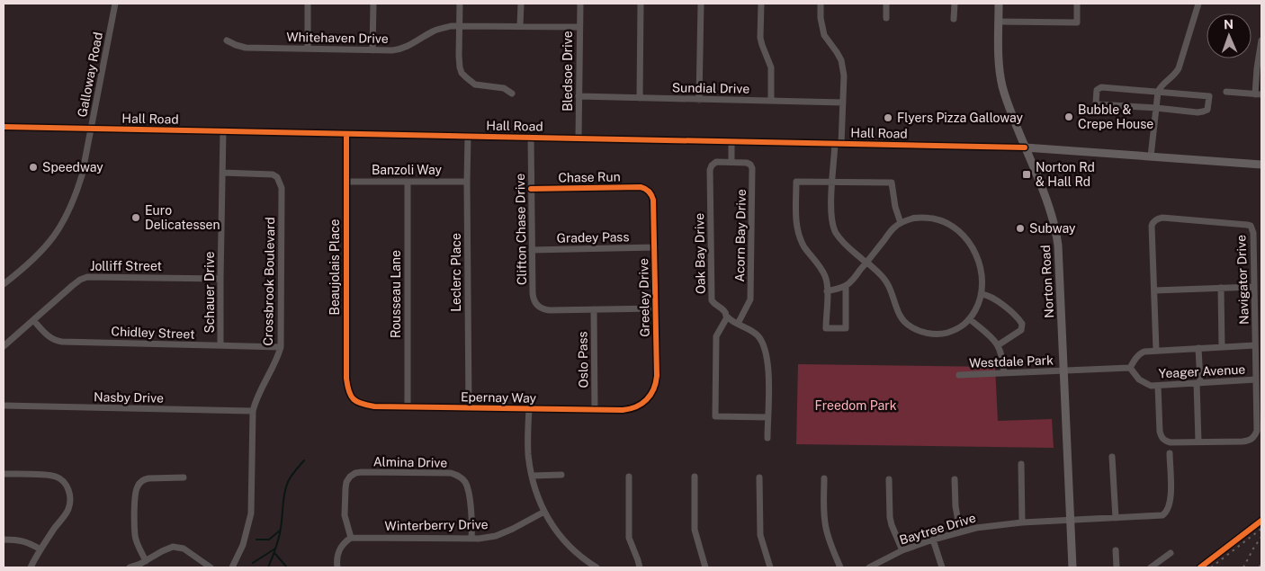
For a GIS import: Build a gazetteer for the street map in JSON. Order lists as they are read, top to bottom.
{
  "streets": {
    "main road": ["Hall Road", "Norton Road"],
    "street": [
      "Whitehaven Drive",
      "Bledsoe Drive",
      "Galloway Road",
      "Sundial Drive",
      "Banzoli Way",
      "Chase Run",
      "Clifton Chase Drive",
      "Acorn Bay Drive",
      "Gradey Pass",
      "Oak Bay Drive",
      "Jolliff Street",
      "Beaujolais Place",
      "Leclerc Place",
      "Navigator Drive",
      "Crossbrook Boulevard",
      "Schauer Drive",
      "Rousseau Lane",
      "Greeley Drive",
      "Chidley Street",
      "Oslo Pass",
      "Westdale Park",
      "Yeager Avenue",
      "Nasby Drive",
      "Epernay Way",
      "Almina Drive",
      "Winterberry Drive",
      "Baytree Drive"
    ]
  },
  "crossings": [
    ["Whitehaven Drive", "Bledsoe Drive"],
    ["Bledsoe Drive", "Sundial Drive"],
    ["Bledsoe Drive", "Hall Road"],
    ["Galloway Road", "Hall Road"],
    ["Hall Road", "Clifton Chase Drive"],
    ["Hall Road", "Beaujolais Place"],
    ["Hall Road", "Leclerc Place"],
    ["Hall Road", "Norton Road"],
    ["Hall Road", "Schauer Drive"],
    ["Banzoli Way", "Beaujolais Place"],
    ["Banzoli Way", "Leclerc Place"],
    ["Banzoli Way", "Rousseau Lane"],
    ["Chase Run", "Clifton Chase Drive"],
    ["Chase Run", "Greeley Drive"],
    ["Clifton Chase Drive", "Gradey Pass"],
    ["Clifton Chase Drive", "Oslo Pass"],
    ["Acorn Bay Drive", "Oak Bay Drive"],
    ["Gradey Pass", "Greeley Drive"],
    ["Jolliff Street", "Schauer Drive"],
    ["Jolliff Street", "Chidley Street"],
    ["Beaujolais Place", "Epernay Way"],
    ["Leclerc Place", "Epernay Way"],
    ["Navigator Drive", "Yeager Avenue"],
    ["Crossbrook Boulevard", "Schauer Drive"],
    ["Crossbrook Boulevard", "Chidley Street"],
    ["Crossbrook Boulevard", "Nasby Drive"],
    ["Norton Road", "Westdale Park"],
    ["Norton Road", "Baytree Drive"],
    ["Schauer Drive", "Chidley Street"],
    ["Rousseau Lane", "Epernay Way"],
    ["Greeley Drive", "Epernay Way"],
    ["Oslo Pass", "Epernay Way"],
    ["Westdale Park", "Yeager Avenue"],
    ["Almina Drive", "Winterberry Drive"]
  ],
  "parks": ["Freedom Park"],
  "places": {
    "other": [
      "Bubble & Crepe House",
      "Flyers Pizza Galloway",
      "Speedway",
      "Euro Delicatessen",
      "Subway"
    ],
    "transit": ["Norton Rd & Hall Rd"]
  },
  "north": "top"
}
